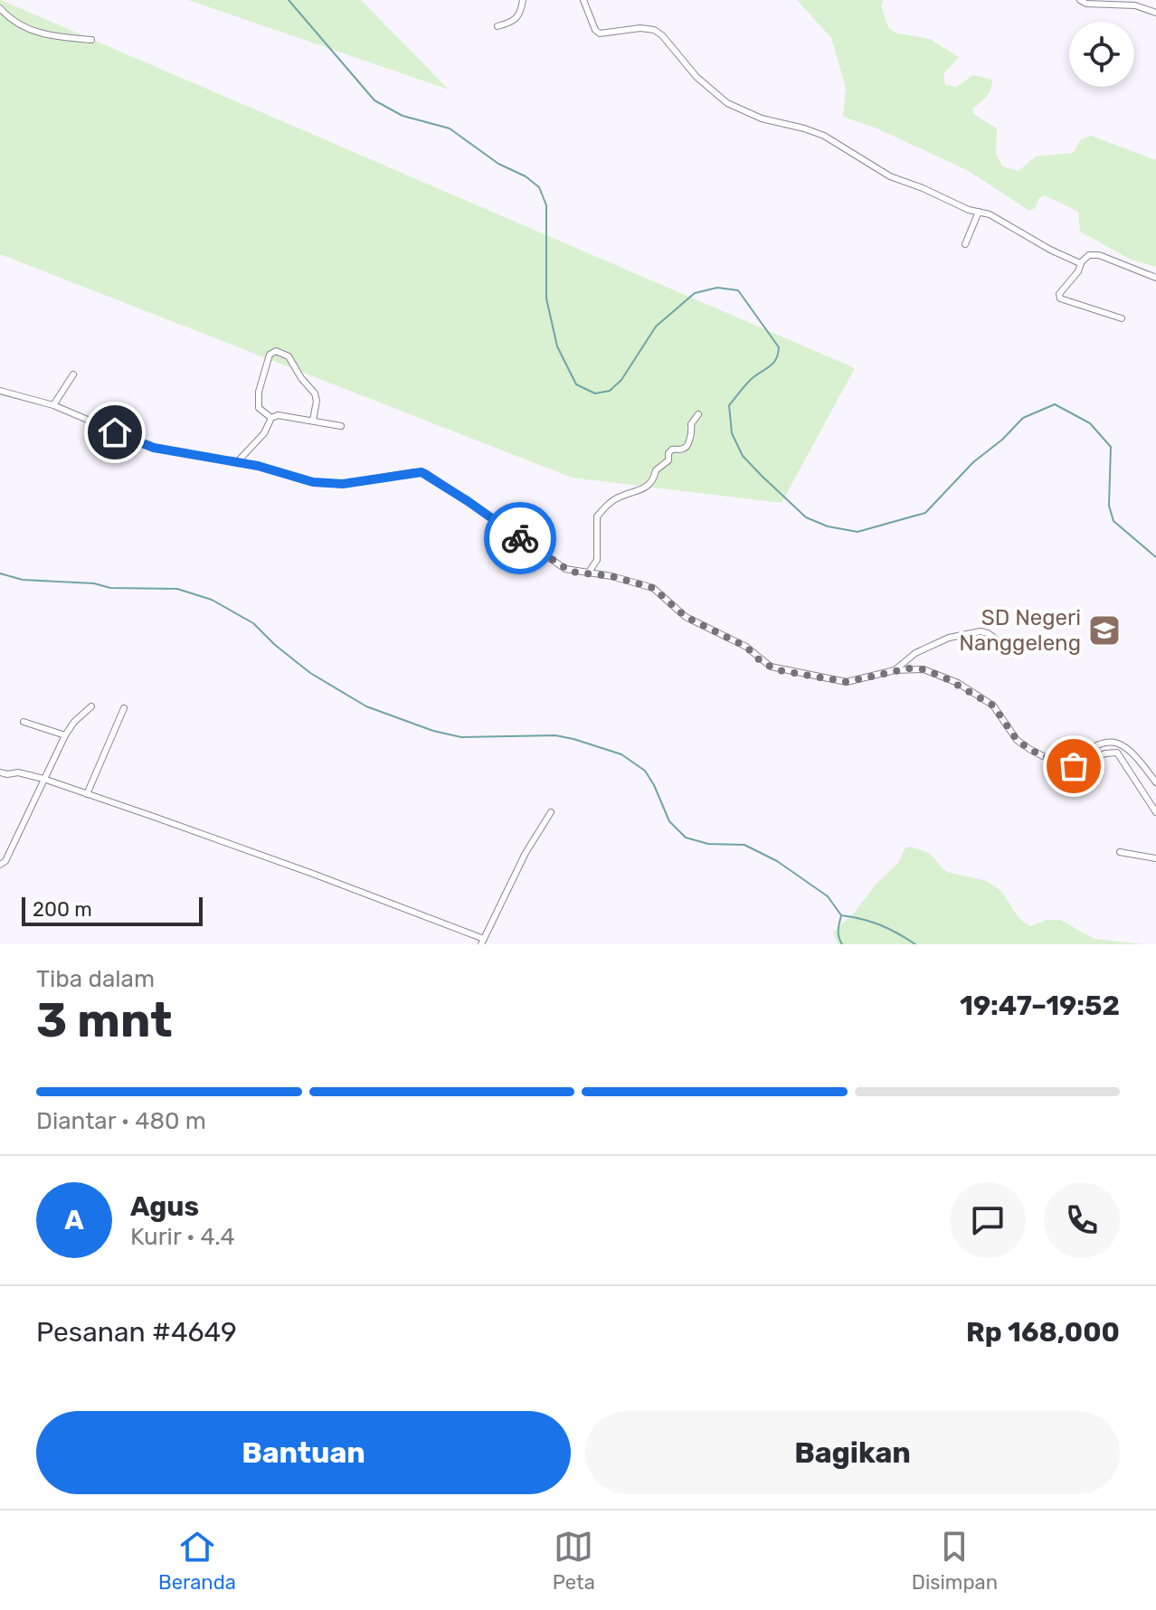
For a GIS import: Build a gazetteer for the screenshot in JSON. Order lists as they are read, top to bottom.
{
  "places": {
    "school or university": ["SD Negeri Nanggeleng"]
  },
  "scale_bar": "200 m",
  "page": {
    "scale": "200 m",
    "heading": ["3 mnt", "Tiba dalam", "19:47–19:52"],
    "panel": [
      "Agus",
      "Kurir · 4.4",
      "Pesanan #4649",
      "Rp 168,000"
    ],
    "bar": "Diantar · 480 m",
    "round": "A",
    "buttons": ["Bantuan", "Bagikan"],
    "tabs": ["Beranda", "Peta", "Disimpan"]
  }
}
